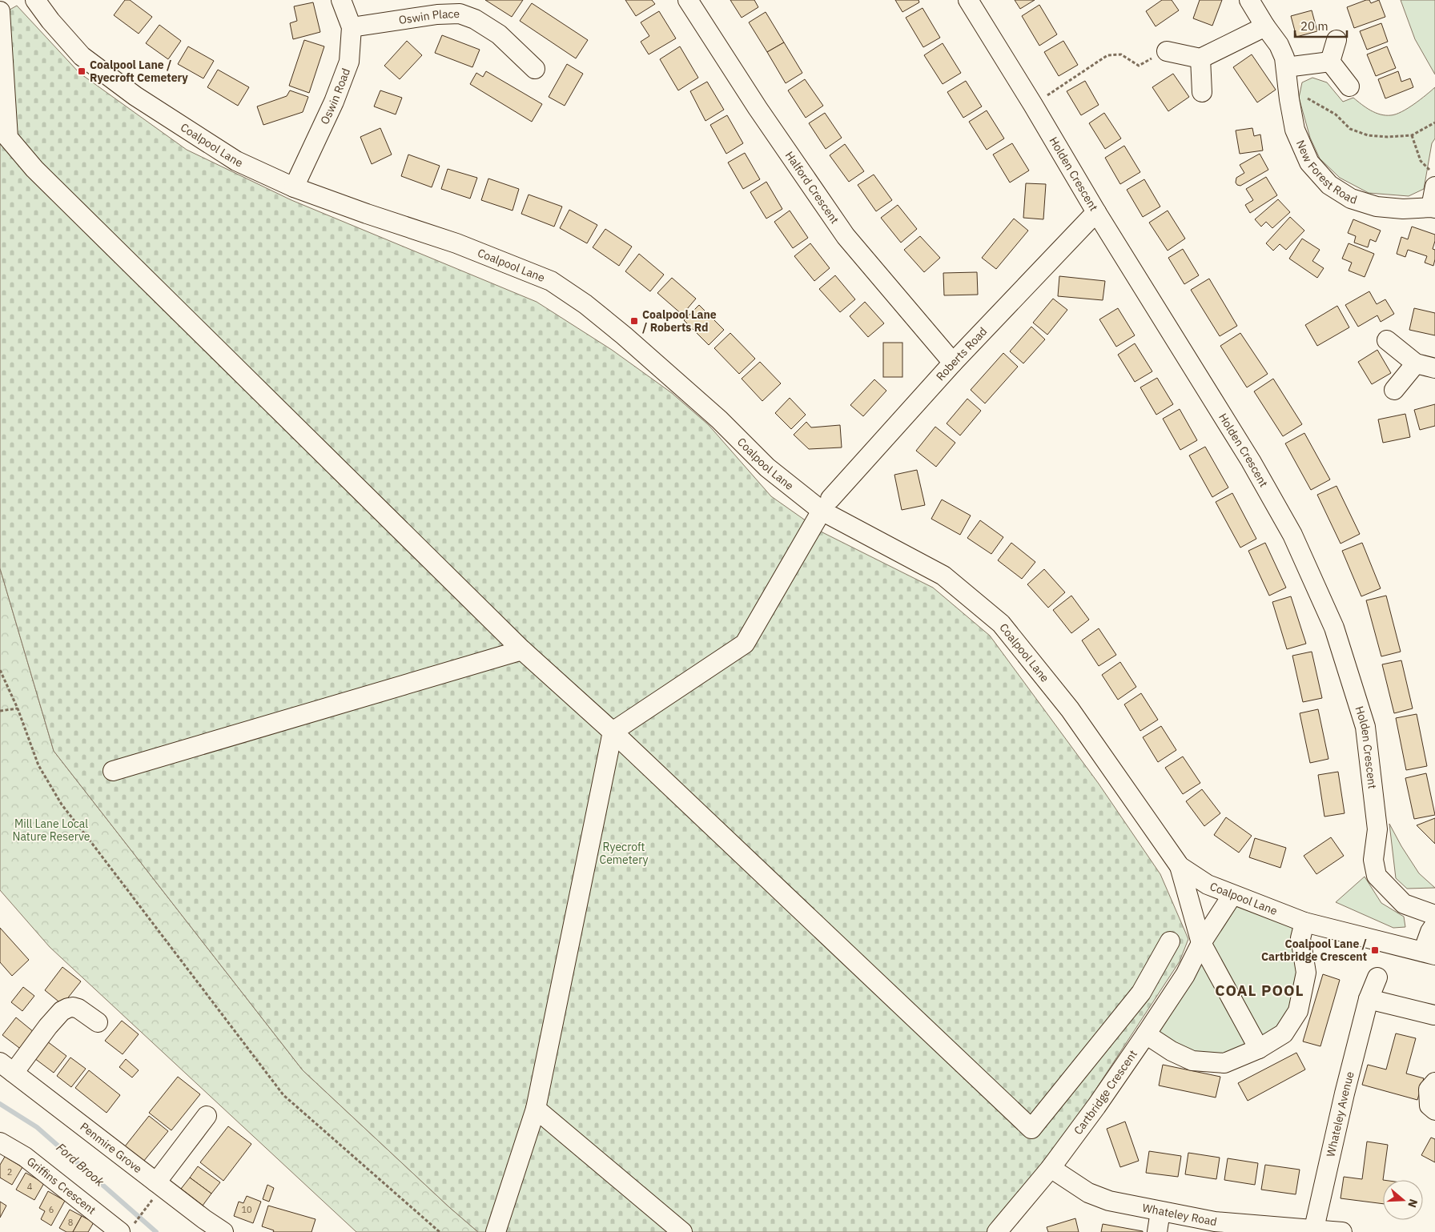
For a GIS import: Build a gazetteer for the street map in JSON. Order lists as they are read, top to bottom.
{
  "streets": {
    "street": [
      "Oswin Place",
      "Oswin Road",
      "Coalpool Lane",
      "New Forest Road",
      "Holden Crescent",
      "Halford Crescent",
      "Roberts Road",
      "Cartbridge Crescent",
      "Whateley Avenue",
      "Penmire Grove",
      "Griffins Crescent",
      "Whateley Road"
    ]
  },
  "crossings": [
    ["Oswin Place", "Oswin Road"],
    ["Oswin Road", "Coalpool Lane"],
    ["Coalpool Lane", "Roberts Road"],
    ["Coalpool Lane", "Cartbridge Crescent"],
    ["Holden Crescent", "Roberts Road"],
    ["Halford Crescent", "Roberts Road"],
    ["Cartbridge Crescent", "Whateley Road"],
    ["Whateley Avenue", "Whateley Road"]
  ],
  "districts": ["COAL POOL"],
  "water": ["Ford Brook"],
  "parks": ["Mill Lane Local Nature Reserve", "Ryecroft Cemetery"],
  "places": {
    "transit": ["Coalpool Lane / Ryecroft Cemetery", "Coalpool Lane / Roberts Rd", "Coalpool Lane / Cartbridge Crescent"]
  },
  "house_numbers": [
    "2",
    "4",
    "6",
    "10",
    "8"
  ],
  "scale_bar": "20 m",
  "north": "right"
}
